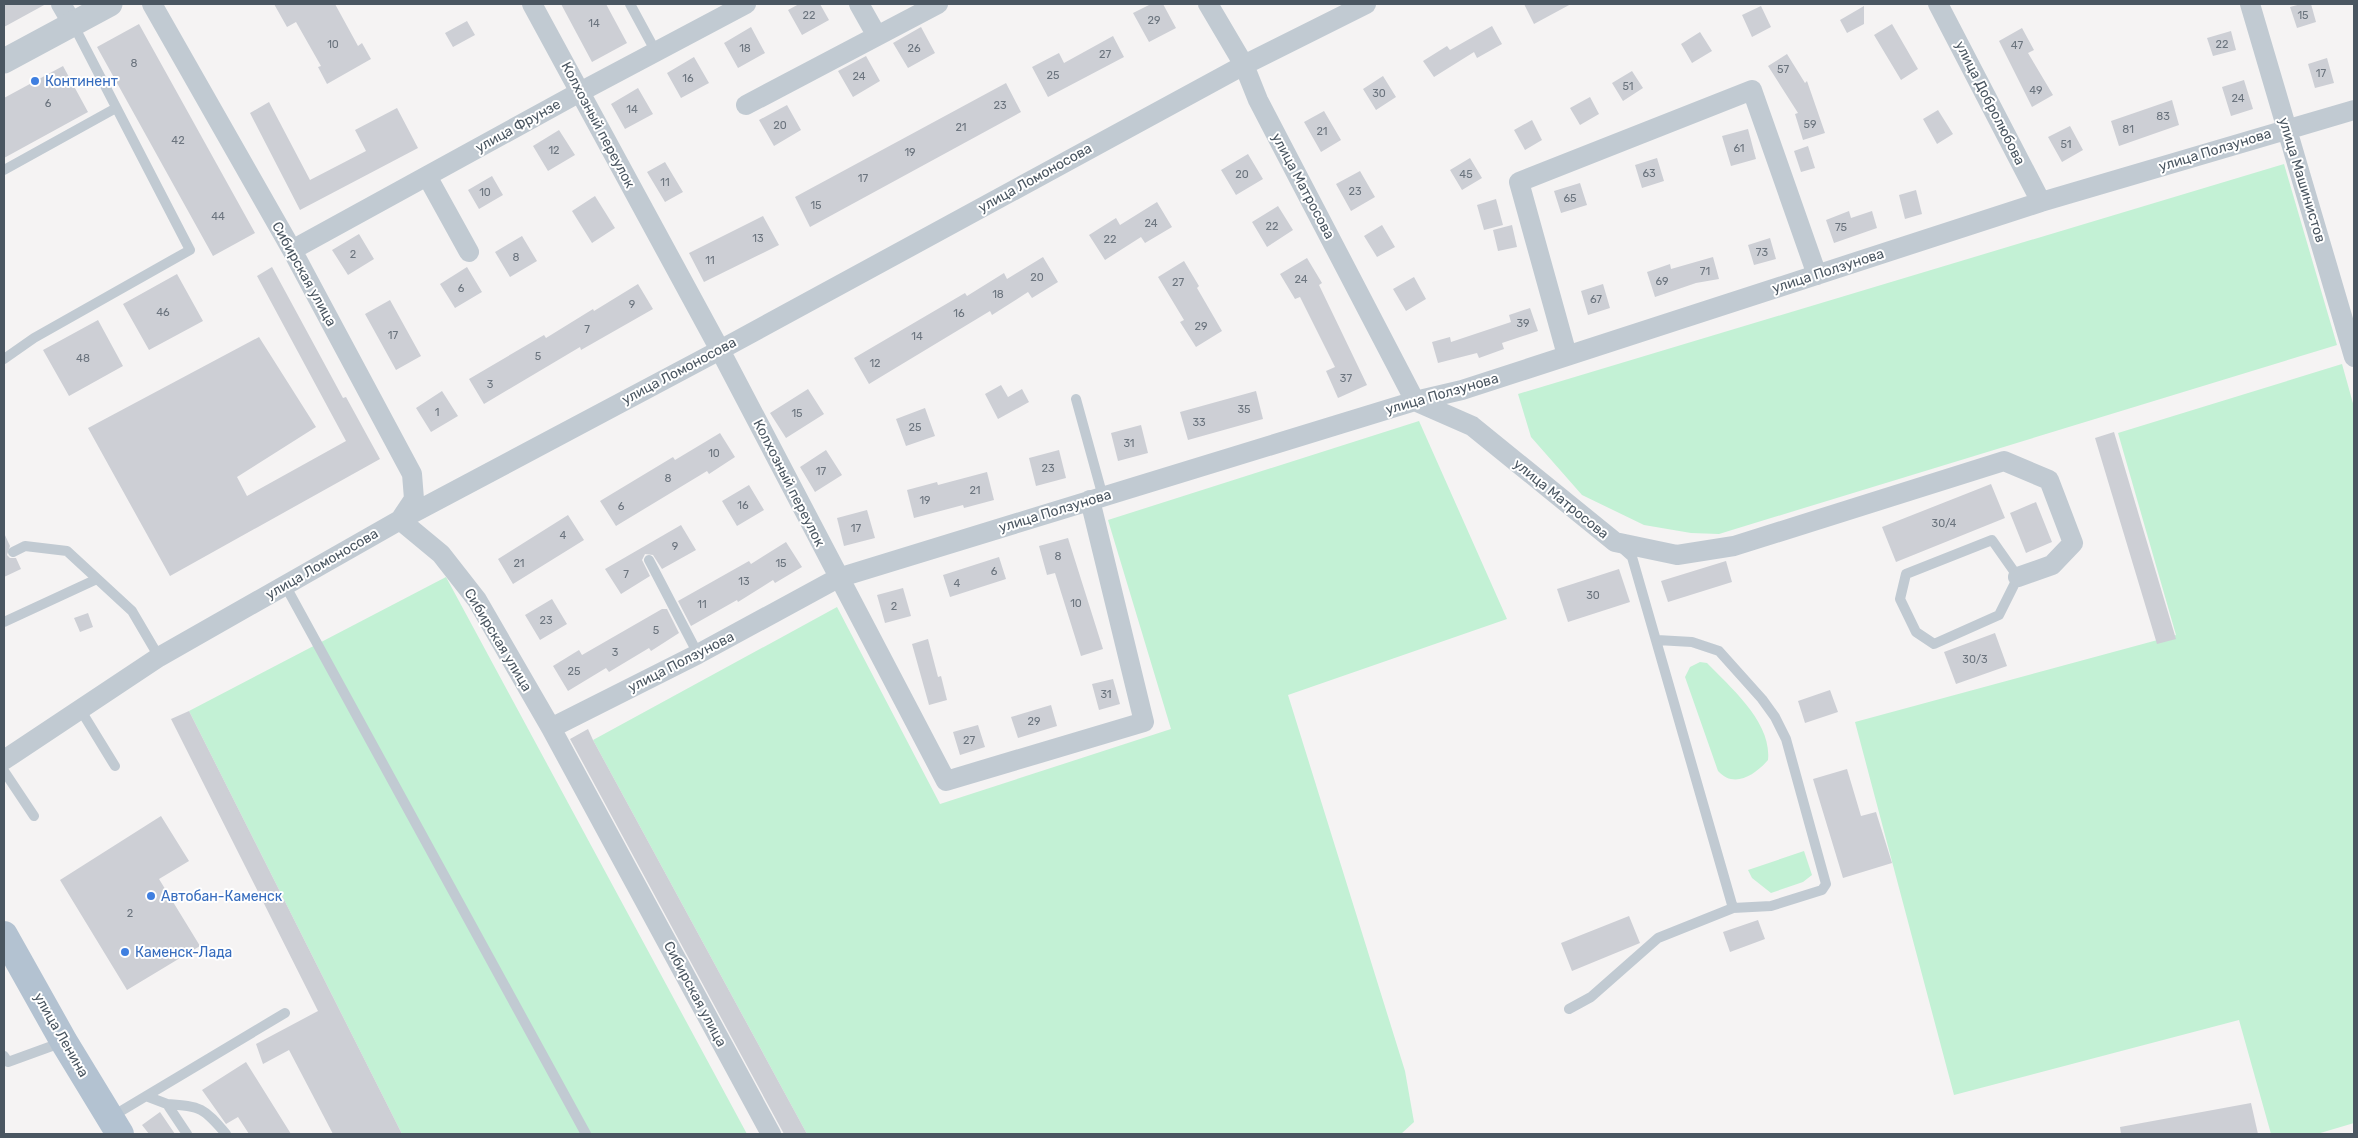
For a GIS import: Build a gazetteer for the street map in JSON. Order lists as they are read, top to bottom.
{
  "streets": {
    "main road": ["улица Ленина"],
    "street": [
      "улица Добролюбова",
      "Колхозный переулок",
      "улица Фрунзе",
      "улица Ползунова",
      "улица Ломоносова",
      "улица Машинистов",
      "улица Матросова",
      "Сибирская улица"
    ]
  },
  "crossings": [
    ["улица Добролюбова", "улица Ползунова"],
    ["Колхозный переулок", "улица Фрунзе"],
    ["Колхозный переулок", "улица Ползунова"],
    ["Колхозный переулок", "улица Ломоносова"],
    ["улица Фрунзе", "Сибирская улица"],
    ["улица Ползунова", "улица Машинистов"],
    ["улица Ползунова", "улица Матросова"],
    ["улица Ползунова", "Сибирская улица"],
    ["улица Ломоносова", "улица Матросова"],
    ["улица Ломоносова", "Сибирская улица"]
  ],
  "places": ["Континент", "Автобан-Каменск", "Каменск-Лада"],
  "house_numbers": [
    "22",
    "15",
    "29",
    "14",
    "10",
    "22",
    "47",
    "18",
    "26",
    "27",
    "8",
    "57",
    "17",
    "25",
    "24",
    "16",
    "51",
    "49",
    "30",
    "24",
    "6",
    "23",
    "14",
    "83",
    "59",
    "20",
    "21",
    "81",
    "21",
    "42",
    "51",
    "61",
    "12",
    "19",
    "63",
    "20",
    "45",
    "17",
    "11",
    "23",
    "10",
    "65",
    "15",
    "44",
    "24",
    "22",
    "75",
    "13",
    "22",
    "73",
    "2",
    "8",
    "11",
    "71",
    "20",
    "24",
    "69",
    "27",
    "6",
    "18",
    "67",
    "9",
    "46",
    "16",
    "39",
    "29",
    "7",
    "17",
    "14",
    "5",
    "48",
    "12",
    "37",
    "3",
    "35",
    "1",
    "15",
    "33",
    "25",
    "31",
    "10",
    "23",
    "17",
    "8",
    "21",
    "19",
    "16",
    "6",
    "30/4",
    "17",
    "4",
    "9",
    "8",
    "21",
    "15",
    "6",
    "7",
    "13",
    "4",
    "30",
    "10",
    "11",
    "2",
    "23",
    "5",
    "3",
    "30/3",
    "25",
    "31",
    "29",
    "27",
    "2"
  ]
}
